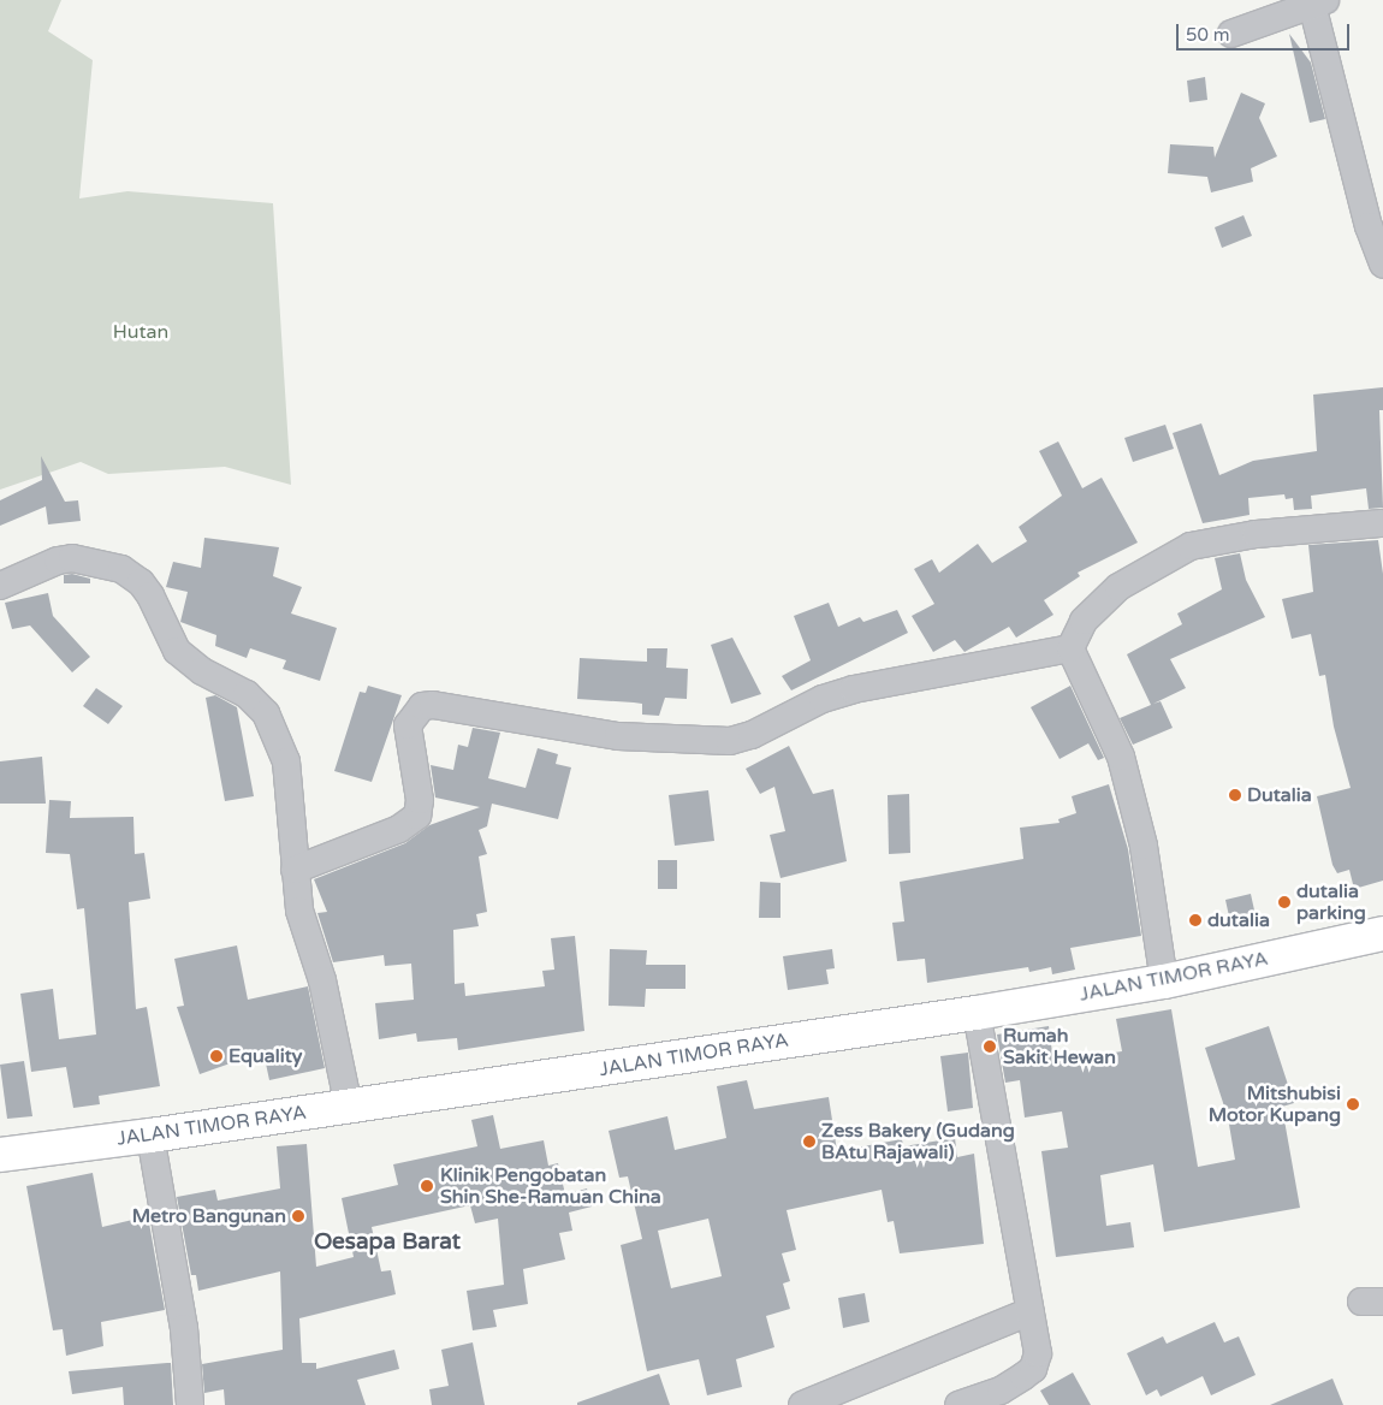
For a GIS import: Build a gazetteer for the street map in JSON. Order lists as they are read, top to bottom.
{
  "streets": {
    "highway": ["JALAN TIMOR RAYA"]
  },
  "districts": ["Oesapa Barat"],
  "parks": ["Hutan"],
  "places": [
    "Dutalia",
    "dutalia parking",
    "dutalia",
    "Rumah Sakit Hewan",
    "Equality",
    "Mitshubisi Motor Kupang",
    "Zess Bakery (Gudang BAtu Rajawali)",
    "Klinik Pengobatan Shin She-Ramuan China",
    "Metro Bangunan"
  ],
  "scale_bar": "50 m"
}
